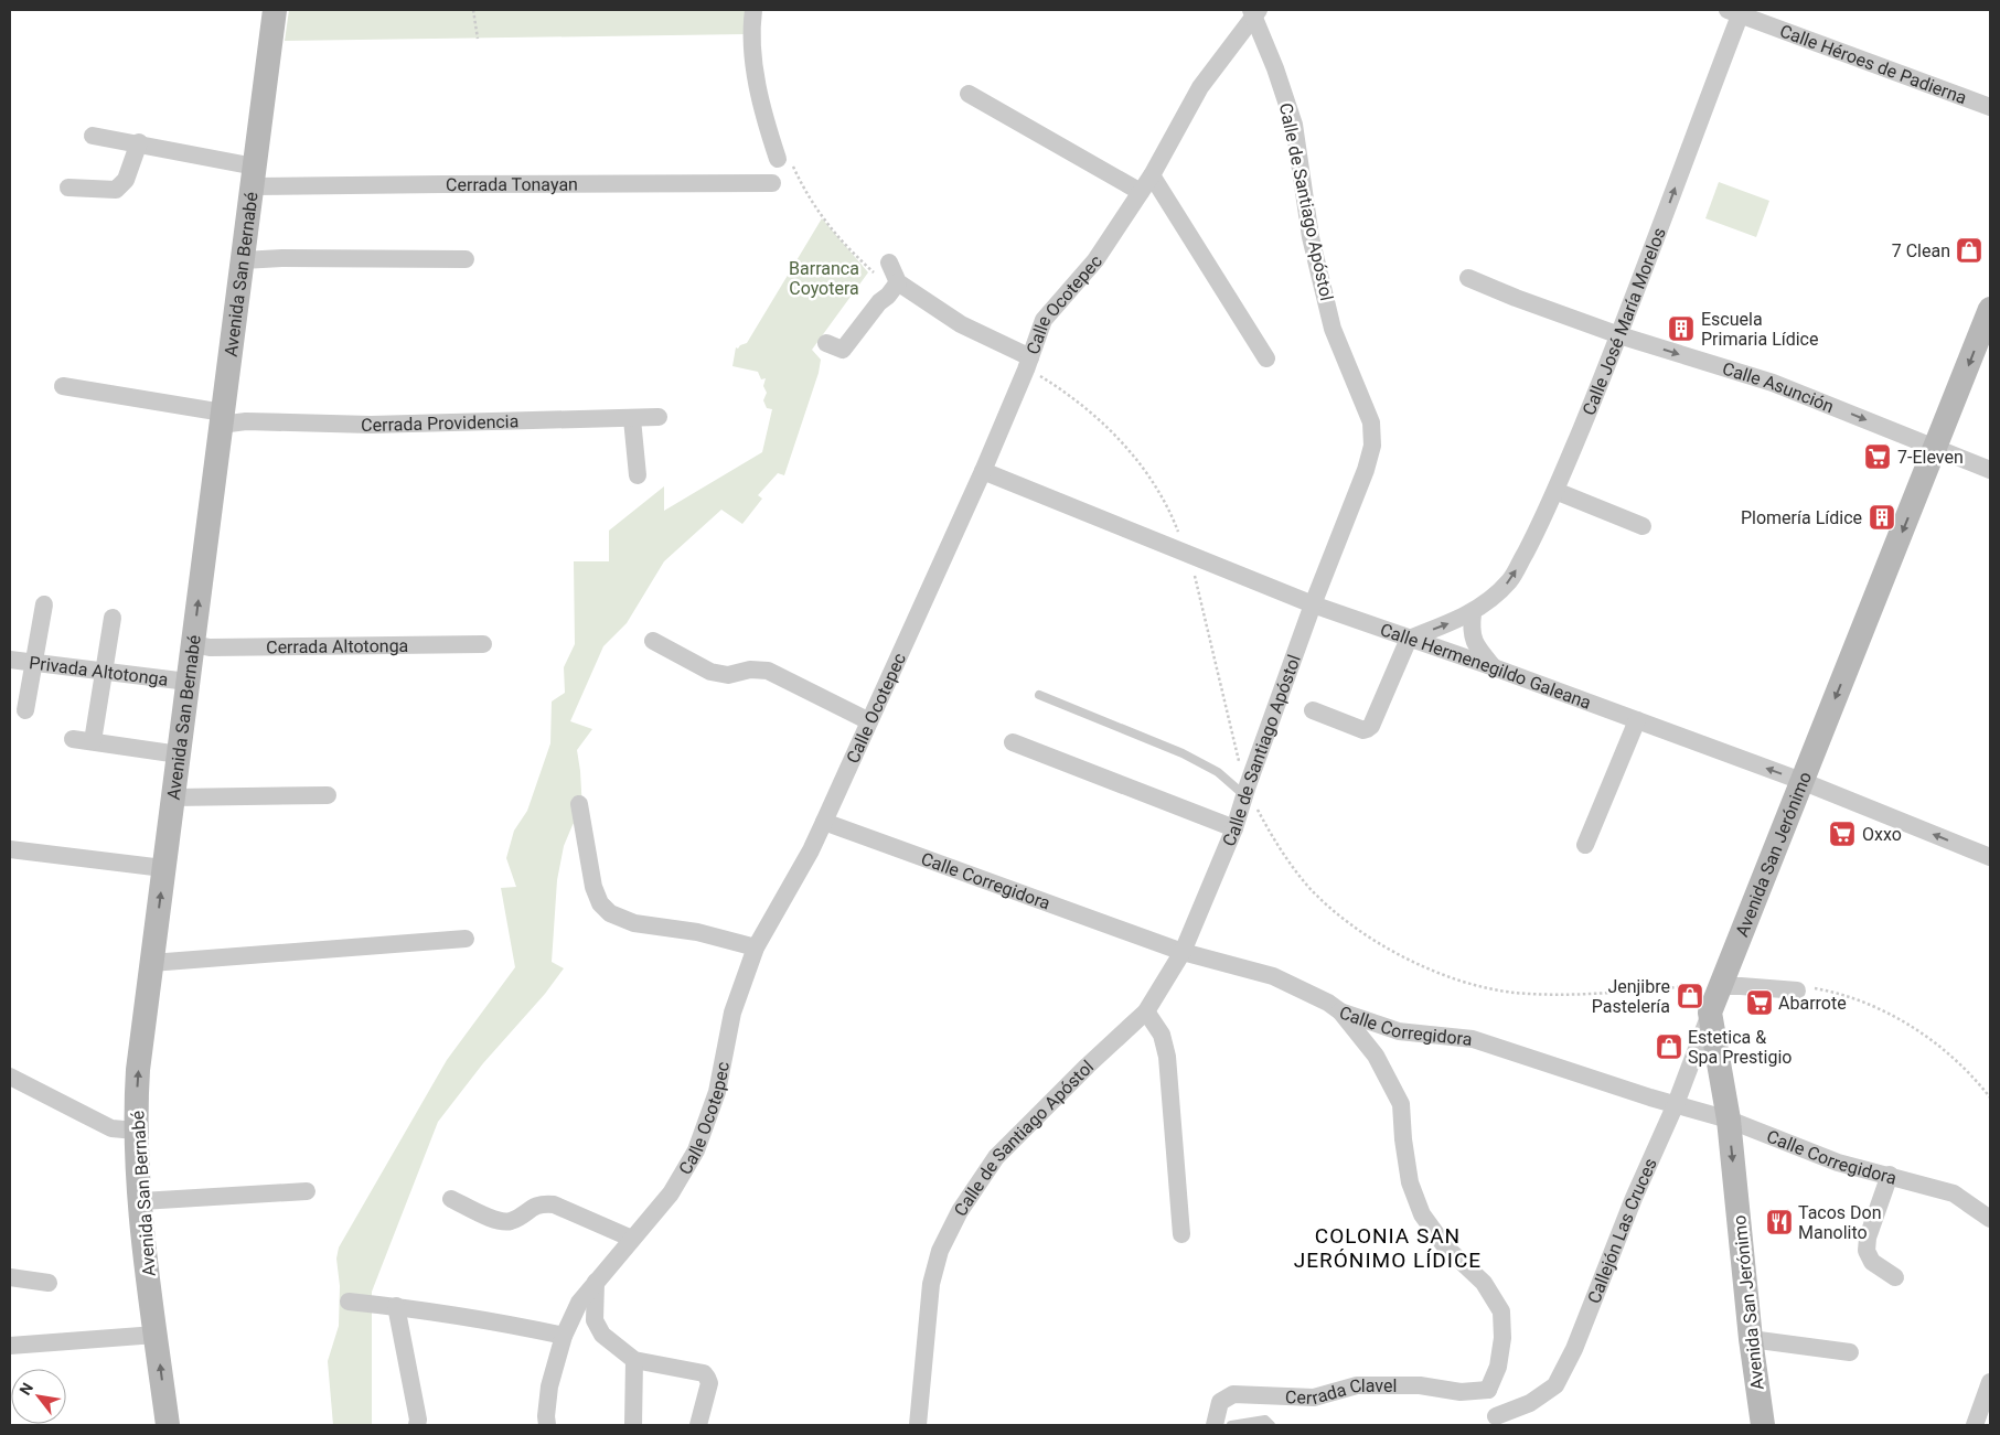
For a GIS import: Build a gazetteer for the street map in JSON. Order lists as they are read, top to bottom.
{
  "streets": {
    "main road": ["Avenida San Bernabé", "Avenida San Jerónimo"],
    "street": [
      "Calle Héroes de Padierna",
      "Cerrada Tonayan",
      "Calle de Santiago Apóstol",
      "Calle Ocotepec",
      "Calle José María Morelos",
      "Calle Asunción",
      "Cerrada Providencia",
      "Cerrada Altotonga",
      "Calle Hermenegildo Galeana",
      "Privada Altotonga",
      "Calle Corregidora",
      "Callejón Las Cruces",
      "Cerrada Clavel"
    ]
  },
  "crossings": [
    ["Calle Héroes de Padierna", "Calle José María Morelos"],
    ["Cerrada Tonayan", "Avenida San Bernabé"],
    ["Calle de Santiago Apóstol", "Calle Ocotepec"],
    ["Calle de Santiago Apóstol", "Calle Hermenegildo Galeana"],
    ["Calle de Santiago Apóstol", "Calle Corregidora"],
    ["Avenida San Bernabé", "Cerrada Providencia"],
    ["Avenida San Bernabé", "Cerrada Altotonga"],
    ["Avenida San Bernabé", "Privada Altotonga"],
    ["Calle Ocotepec", "Calle Hermenegildo Galeana"],
    ["Calle Ocotepec", "Calle Corregidora"],
    ["Calle José María Morelos", "Calle Asunción"],
    ["Calle José María Morelos", "Calle Hermenegildo Galeana"],
    ["Calle Asunción", "Avenida San Jerónimo"],
    ["Calle Hermenegildo Galeana", "Avenida San Jerónimo"],
    ["Avenida San Jerónimo", "Calle Corregidora"],
    ["Avenida San Jerónimo", "Callejón Las Cruces"],
    ["Calle Corregidora", "Callejón Las Cruces"],
    ["Callejón Las Cruces", "Cerrada Clavel"]
  ],
  "one_way": [
    "Avenida San Bernabé",
    "Calle José María Morelos",
    "Calle Asunción",
    "Calle Hermenegildo Galeana",
    "Avenida San Jerónimo"
  ],
  "districts": ["COLONIA SAN JERÓNIMO LÍDICE"],
  "parks": ["Barranca Coyotera"],
  "places": {
    "shop": ["7 Clean", "Jenjibre Pastelería", "Estetica & Spa Prestigio"],
    "building": ["Escuela Primaria Lídice", "Plomería Lídice"],
    "supermarket": ["7-Eleven", "Oxxo", "Abarrote"],
    "restaurant": ["Tacos Don Manolito"]
  },
  "north": "top left"
}
